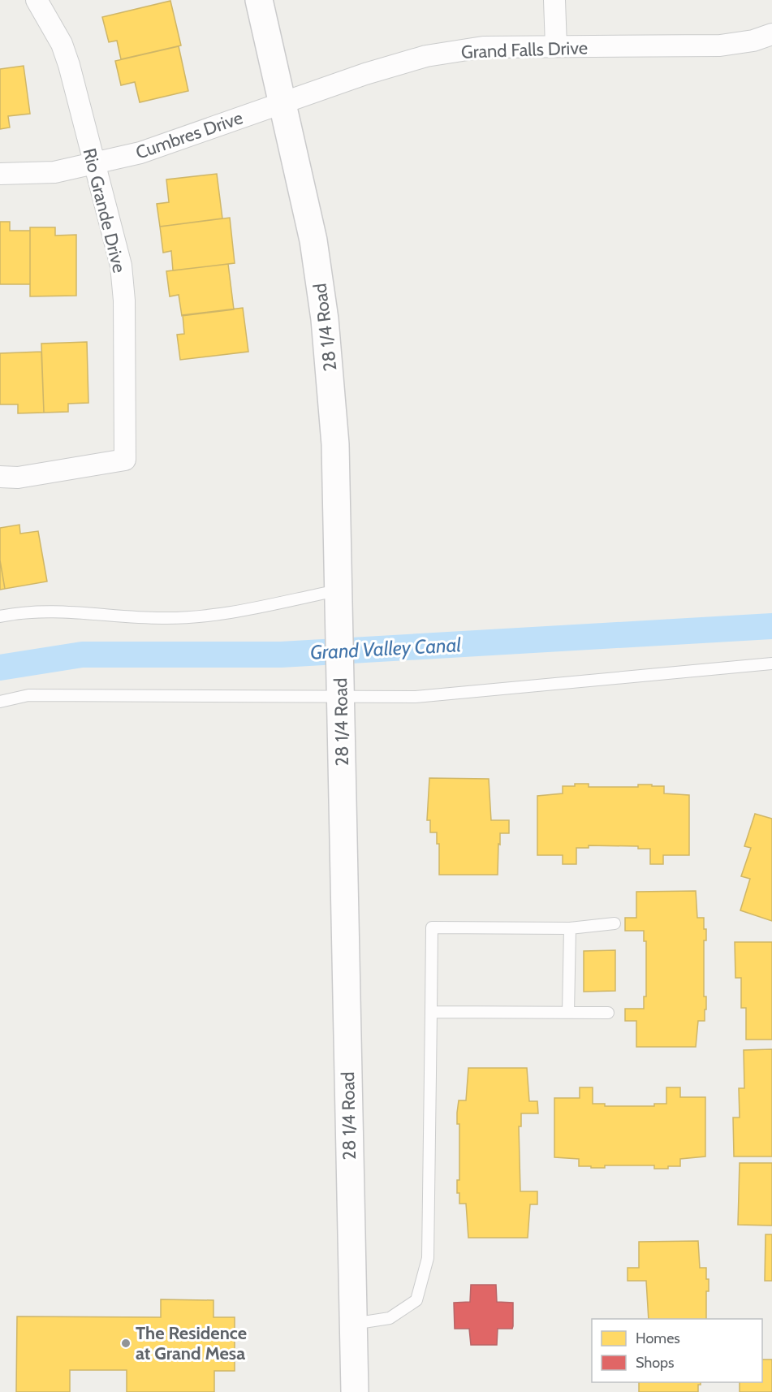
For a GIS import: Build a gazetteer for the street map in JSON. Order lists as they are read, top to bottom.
{
  "streets": {
    "main road": ["28 1/4 Road"],
    "street": ["Grand Falls Drive", "Cumbres Drive", "Rio Grande Drive"]
  },
  "crossings": [
    ["Grand Falls Drive", "Cumbres Drive"],
    ["Grand Falls Drive", "28 1/4 Road"],
    ["Cumbres Drive", "Rio Grande Drive"],
    ["Cumbres Drive", "28 1/4 Road"]
  ],
  "water": ["Grand Valley Canal"],
  "places": ["The Residence at Grand Mesa"],
  "legend": ["Homes", "Shops"]
}
